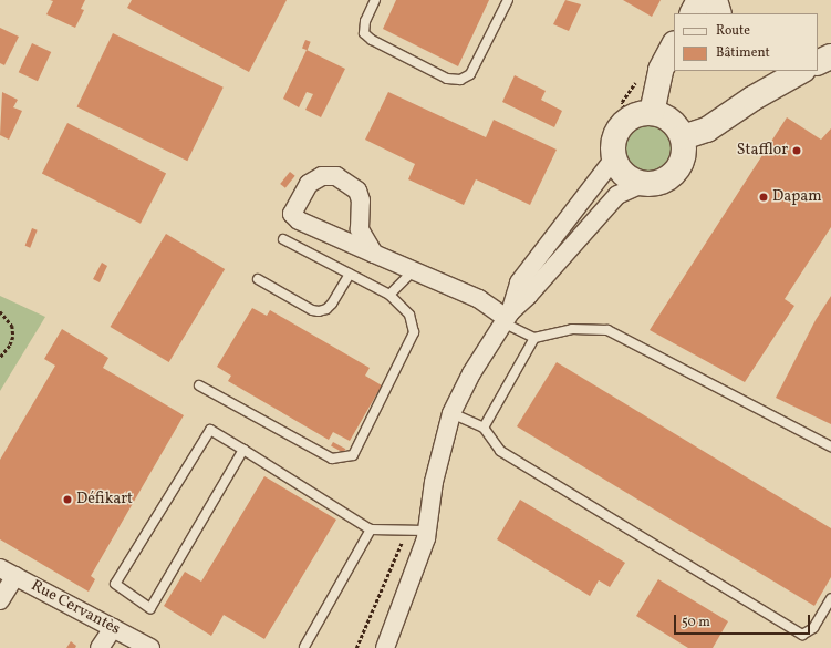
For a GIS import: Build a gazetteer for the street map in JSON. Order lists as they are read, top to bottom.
{
  "streets": {
    "street": ["Rue Cervantès"]
  },
  "places": ["Stafflor", "Dapam", "Défikart"],
  "legend": ["Route", "Bâtiment"],
  "scale_bar": "50 m"
}
